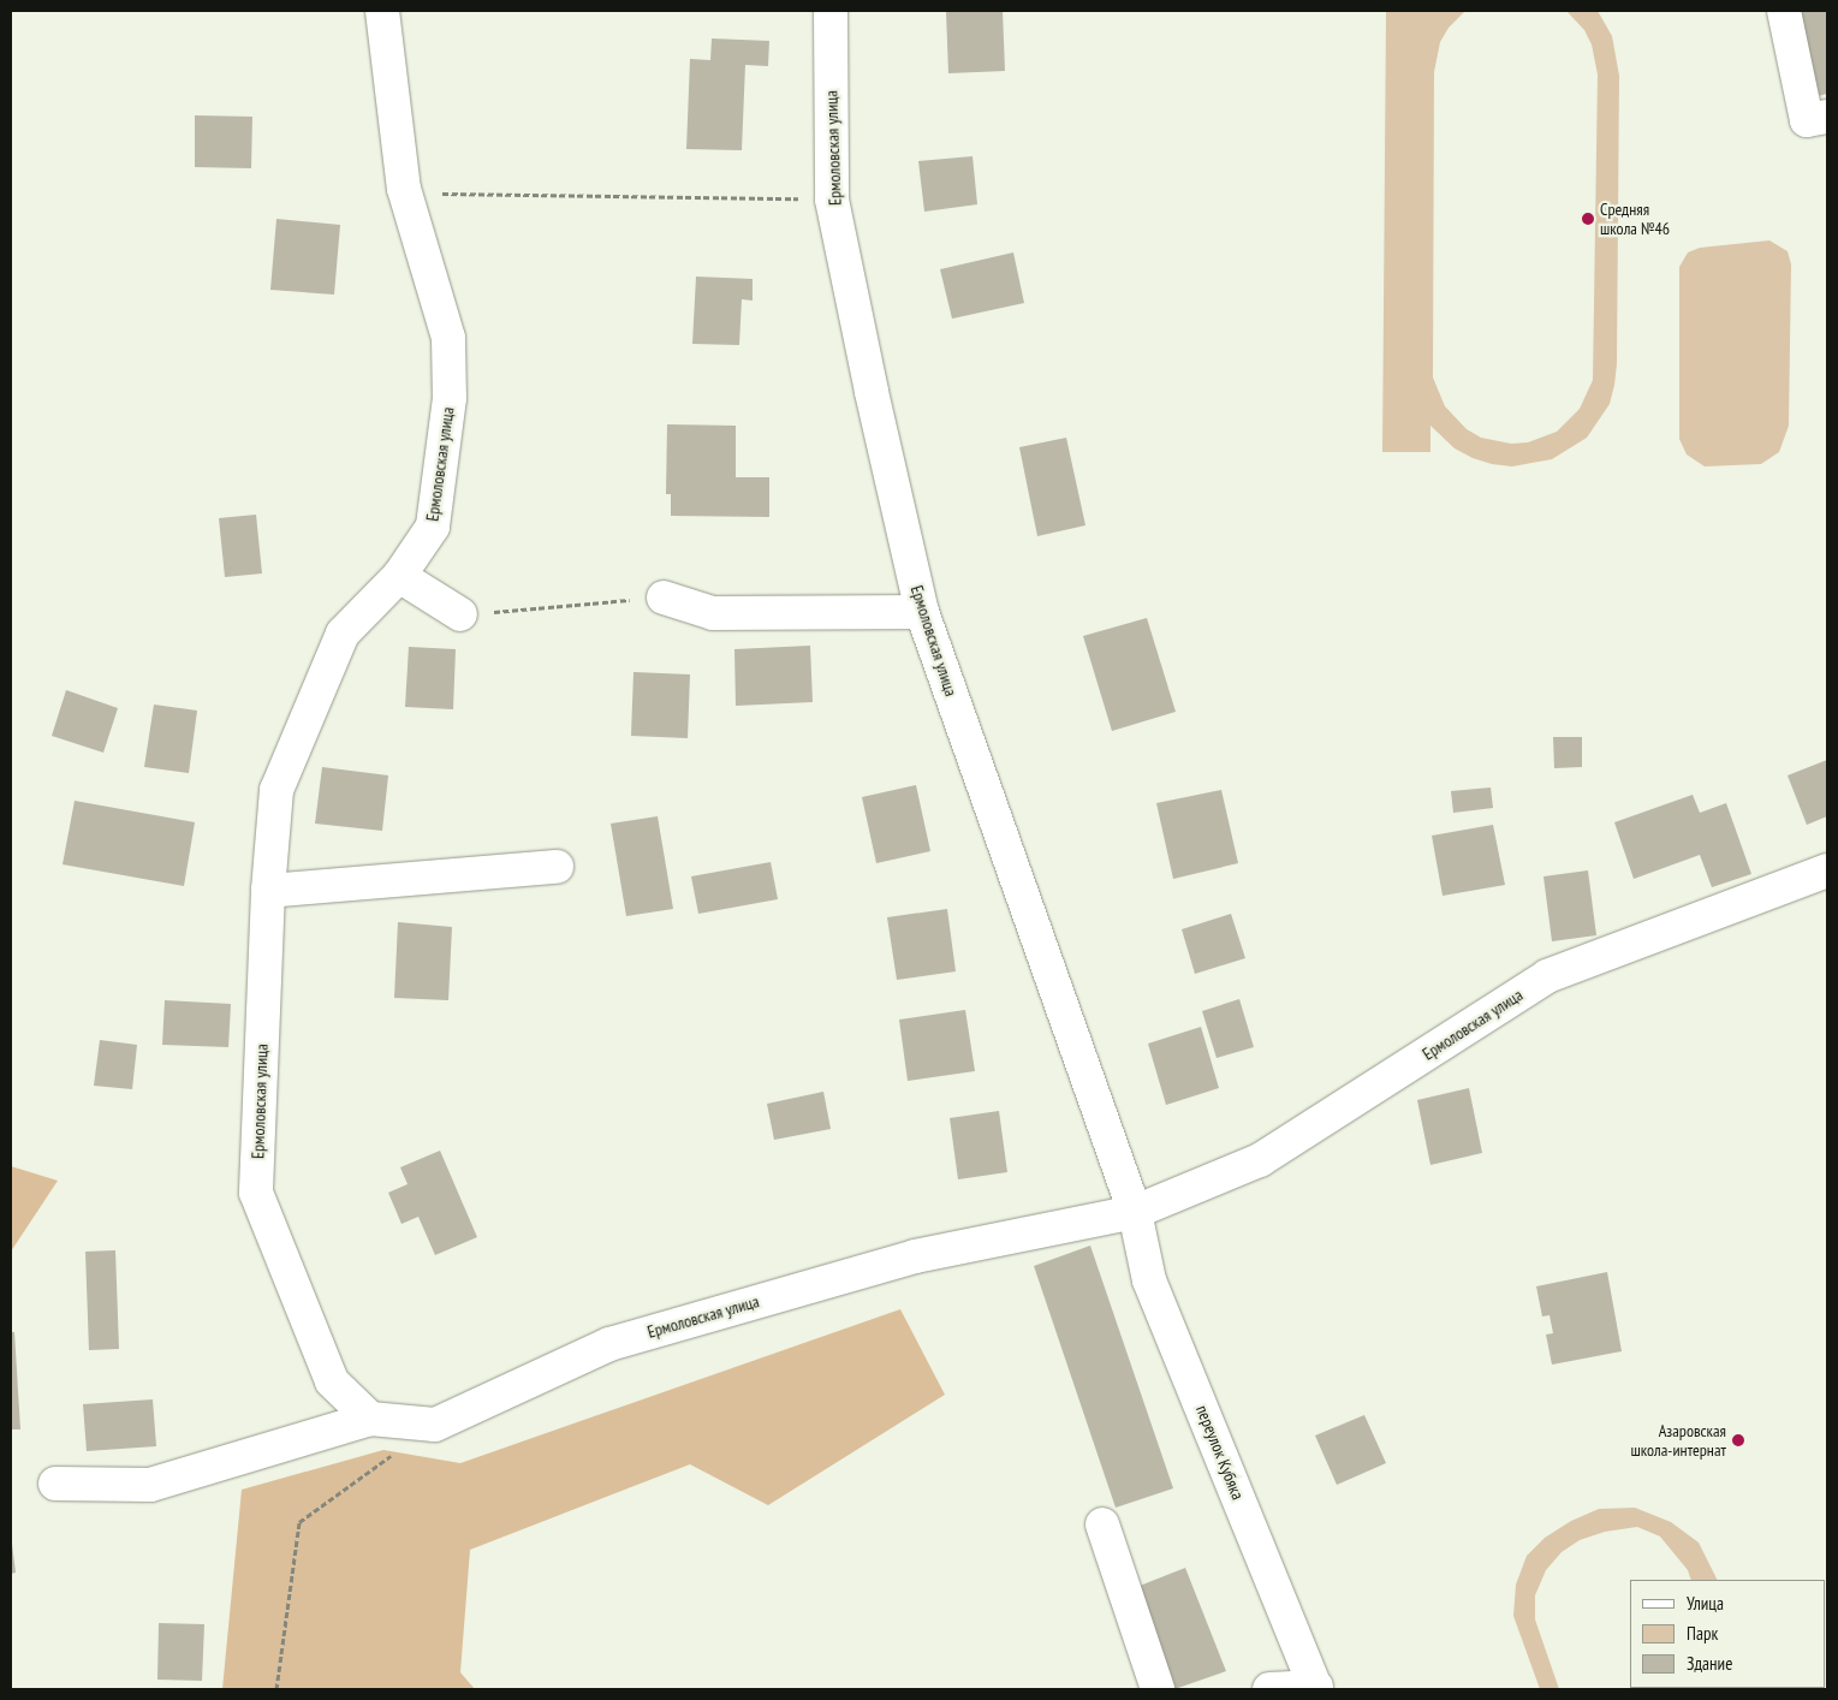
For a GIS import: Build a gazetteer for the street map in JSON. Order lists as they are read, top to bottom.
{
  "streets": {
    "street": ["Ермоловская улица", "переулок Кубяка"]
  },
  "crossings": [
    ["Ермоловская улица", "переулок Кубяка"]
  ],
  "places": ["Средняя школа №46", "Азаровская школа-интернат"],
  "legend": ["Улица", "Парк", "Здание"]
}
